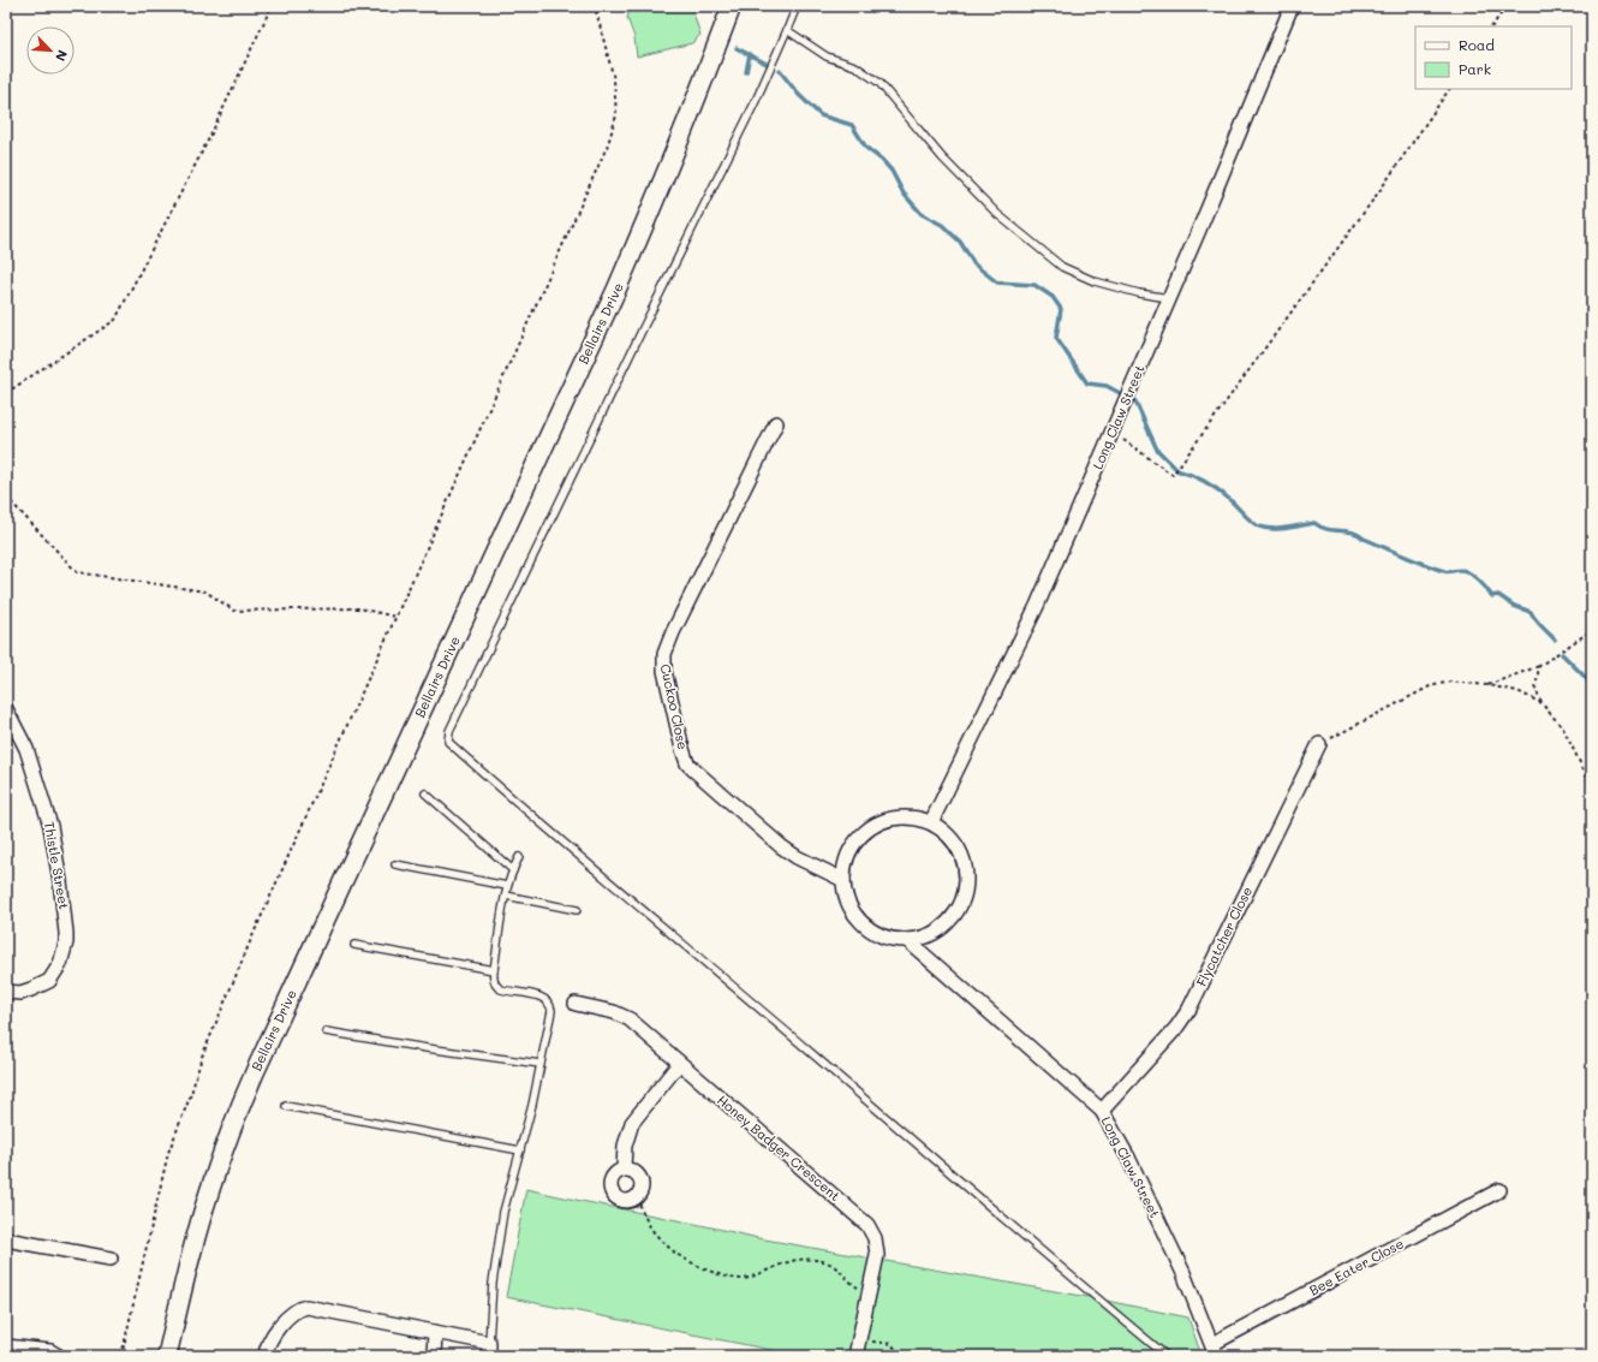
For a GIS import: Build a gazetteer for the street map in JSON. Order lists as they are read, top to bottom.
{
  "streets": {
    "street": [
      "Bellairs Drive",
      "Long Claw Street",
      "Cuckoo Close",
      "Thistle Street",
      "Flycatcher Close",
      "Honey Badger Crescent",
      "Bee Eater Close"
    ]
  },
  "crossings": [
    ["Long Claw Street", "Cuckoo Close"],
    ["Long Claw Street", "Flycatcher Close"],
    ["Long Claw Street", "Bee Eater Close"]
  ],
  "legend": ["Road", "Park"],
  "north": "bottom right"
}
